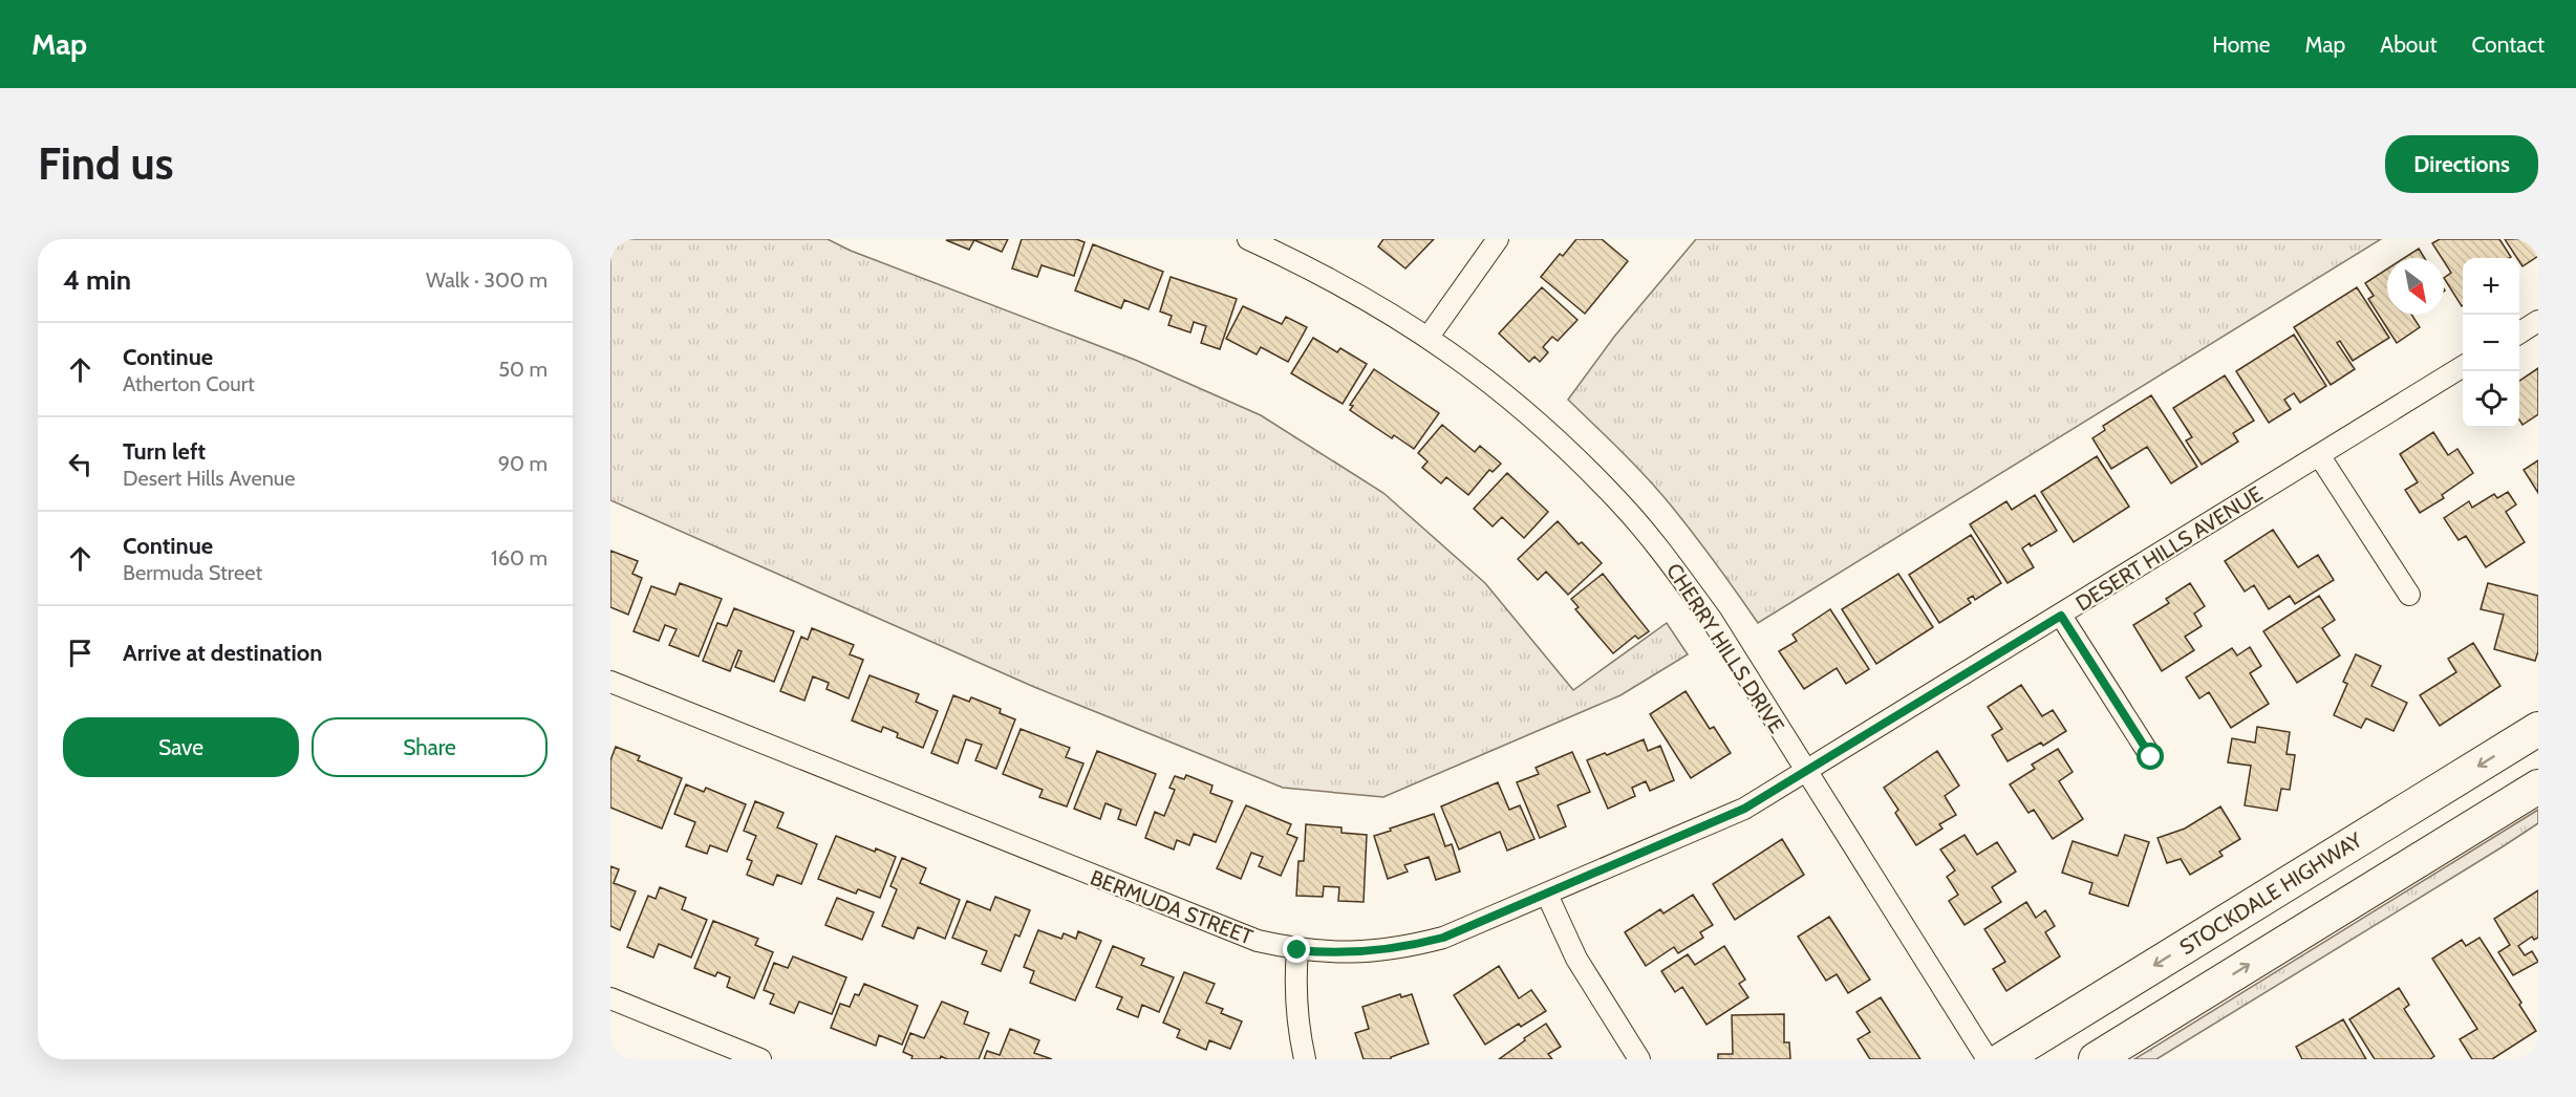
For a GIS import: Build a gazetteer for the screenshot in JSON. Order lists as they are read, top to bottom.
{
  "streets": {
    "main road": ["STOCKDALE HIGHWAY"],
    "street": ["DESERT HILLS AVENUE", "CHERRY HILLS DRIVE", "BERMUDA STREET"]
  },
  "crossings": [
    ["DESERT HILLS AVENUE", "CHERRY HILLS DRIVE"],
    ["DESERT HILLS AVENUE", "BERMUDA STREET"],
    ["CHERRY HILLS DRIVE", "BERMUDA STREET"]
  ],
  "north": "bottom right",
  "page": {
    "header": "Map",
    "nav": [
      "Home",
      "Map",
      "About",
      "Contact"
    ],
    "buttons": [
      "Directions",
      ["Save", "Share"]
    ],
    "title": "Find us",
    "heading": ["4 min", "Walk · 300 m"],
    "map_buttons": ["+", "−"],
    "list": [
      ["Continue", "Atherton Court", "50 m"],
      ["Turn left", "Desert Hills Avenue", "90 m"],
      ["Continue", "Bermuda Street", "160 m"],
      "Arrive at destination"
    ]
  }
}
